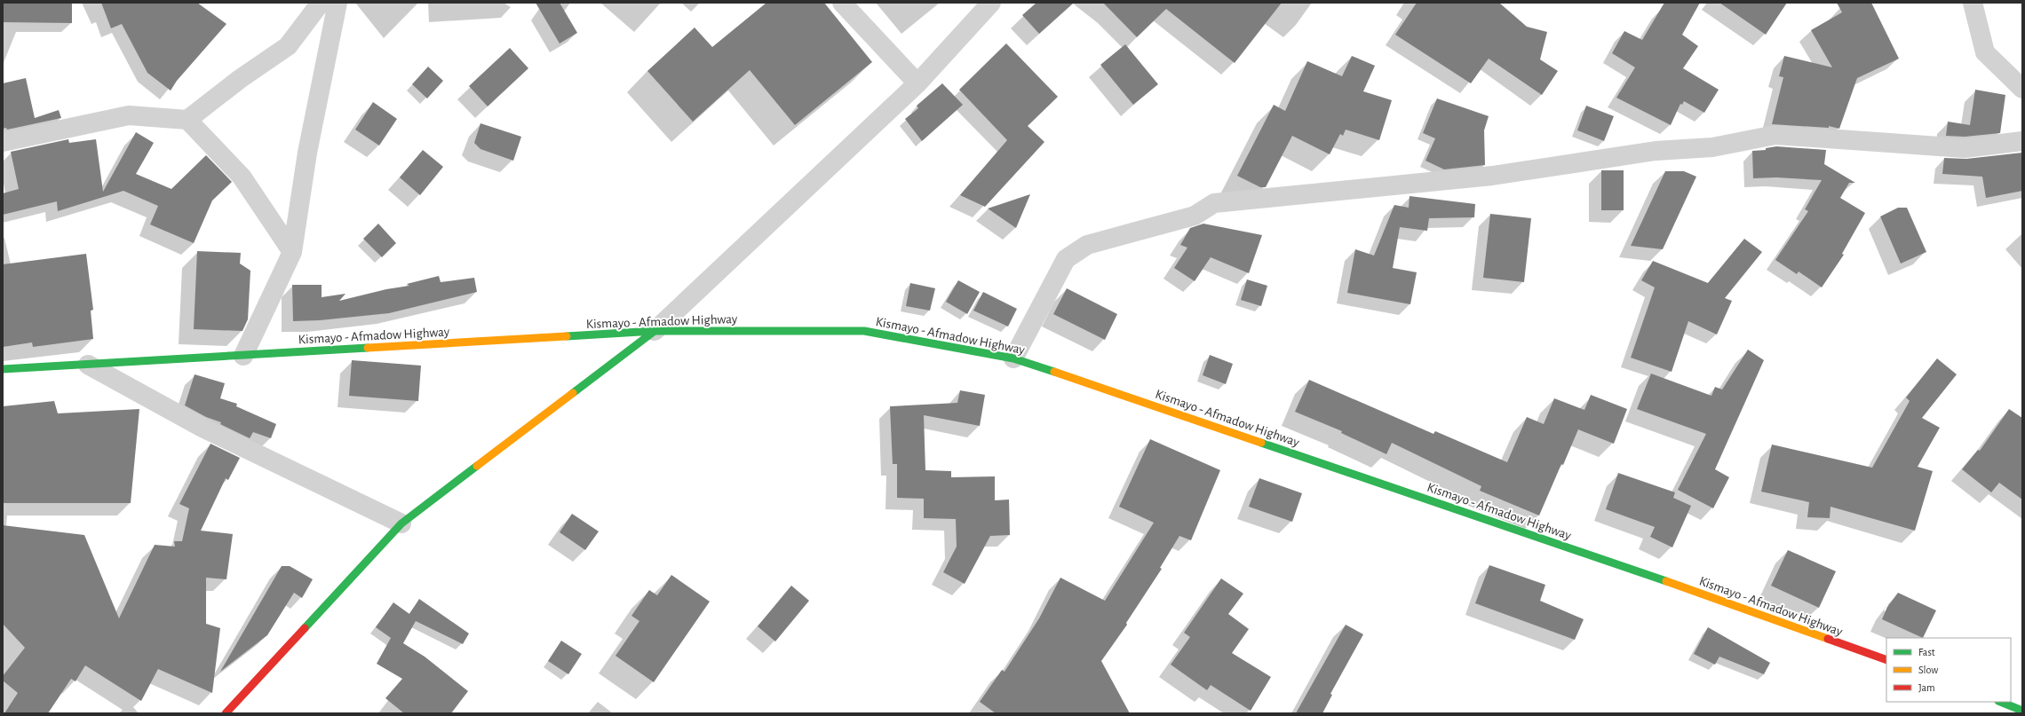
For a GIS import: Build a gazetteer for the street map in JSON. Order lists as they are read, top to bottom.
{
  "streets": {
    "main road": ["Kismayo - Afmadow Highway"]
  },
  "legend": ["Fast", "Slow", "Jam"]
}
